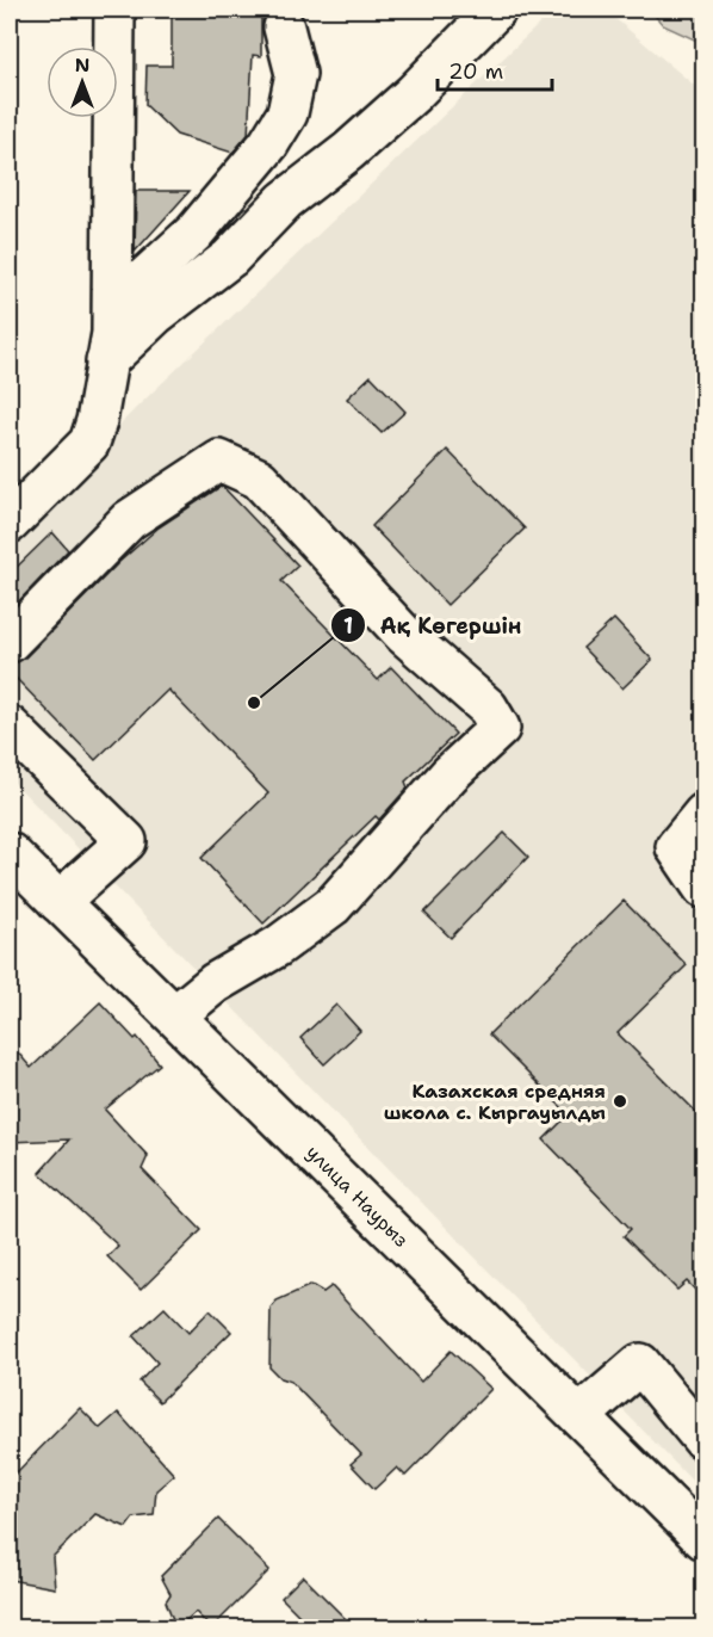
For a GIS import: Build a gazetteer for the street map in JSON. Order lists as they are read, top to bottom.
{
  "streets": {
    "street": ["улица Наурыз"]
  },
  "places": ["Ақ Көгершін", "Казахская средняя школа с. Кыргауылды"],
  "scale_bar": "20 m",
  "north": "top"
}
